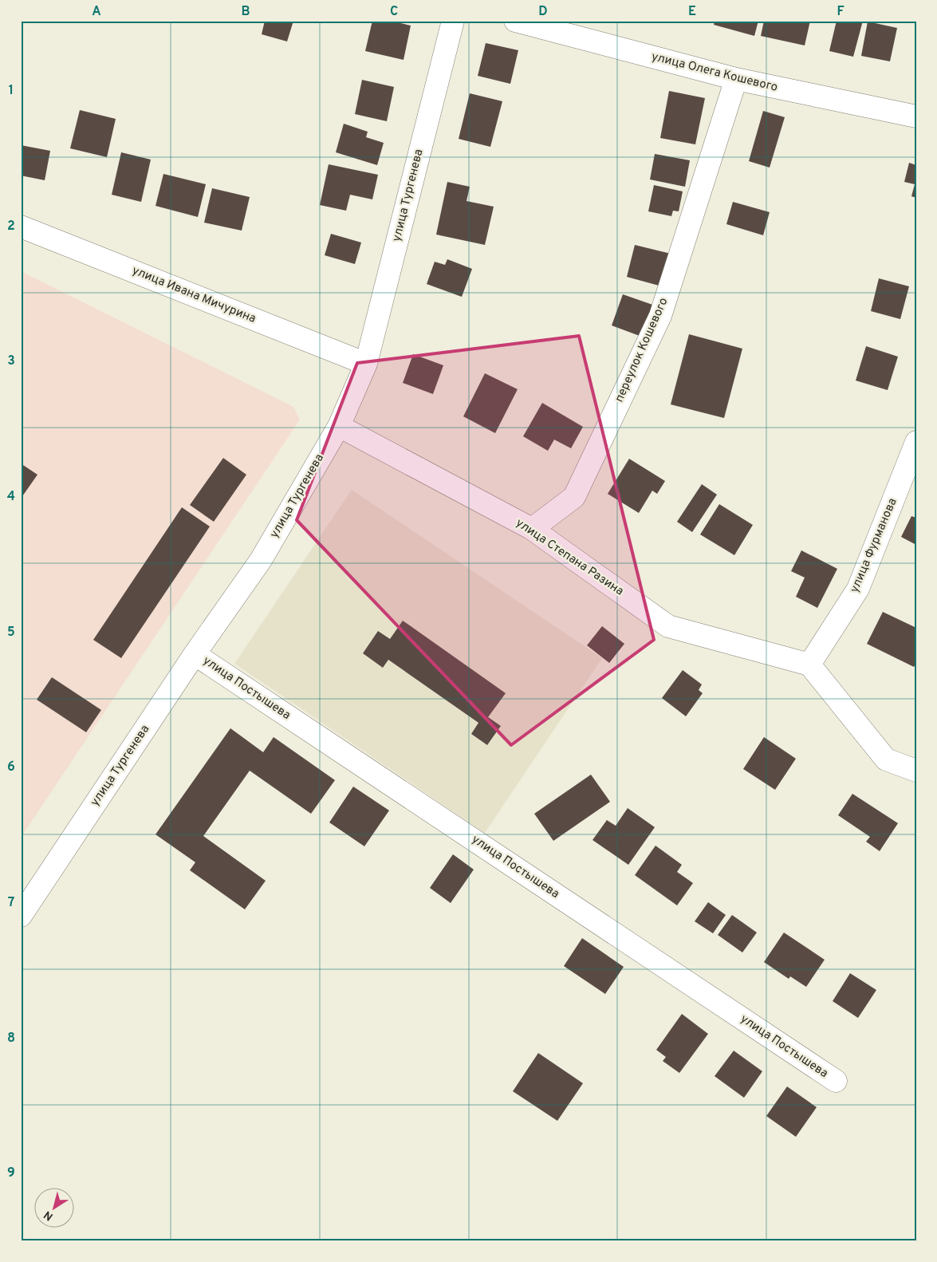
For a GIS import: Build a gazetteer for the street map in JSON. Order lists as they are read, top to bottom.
{
  "streets": {
    "street": [
      "улица Олега Кошевого",
      "улица Тургенева",
      "улица Ивана Мичурина",
      "переулок Кошевого",
      "улица Фурманова",
      "улица Степана Разина",
      "улица Постышева"
    ]
  },
  "crossings": [
    ["улица Олега Кошевого", "переулок Кошевого"],
    ["улица Тургенева", "улица Ивана Мичурина"],
    ["улица Тургенева", "улица Степана Разина"],
    ["улица Тургенева", "улица Постышева"],
    ["переулок Кошевого", "улица Степана Разина"],
    ["улица Фурманова", "улица Степана Разина"]
  ],
  "north": "bottom left",
  "grid": {
    "columns": [
      "A",
      "B",
      "C",
      "D",
      "E",
      "F"
    ],
    "rows": [
      "1",
      "2",
      "3",
      "4",
      "5",
      "6",
      "7",
      "8",
      "9"
    ]
  }
}
